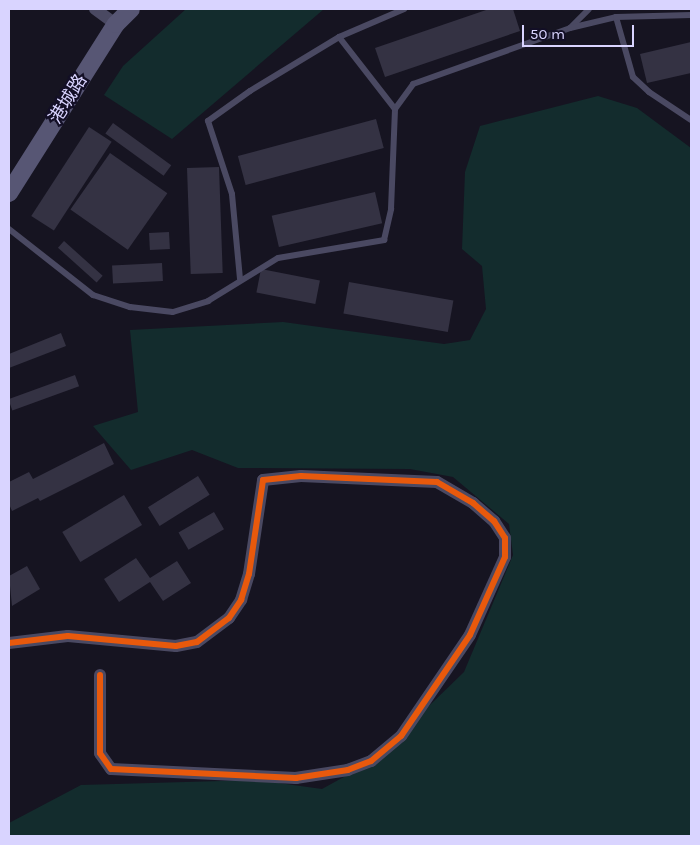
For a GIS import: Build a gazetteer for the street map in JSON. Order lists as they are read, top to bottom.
{
  "streets": {
    "street": ["港城路"]
  },
  "scale_bar": "50 m"
}
